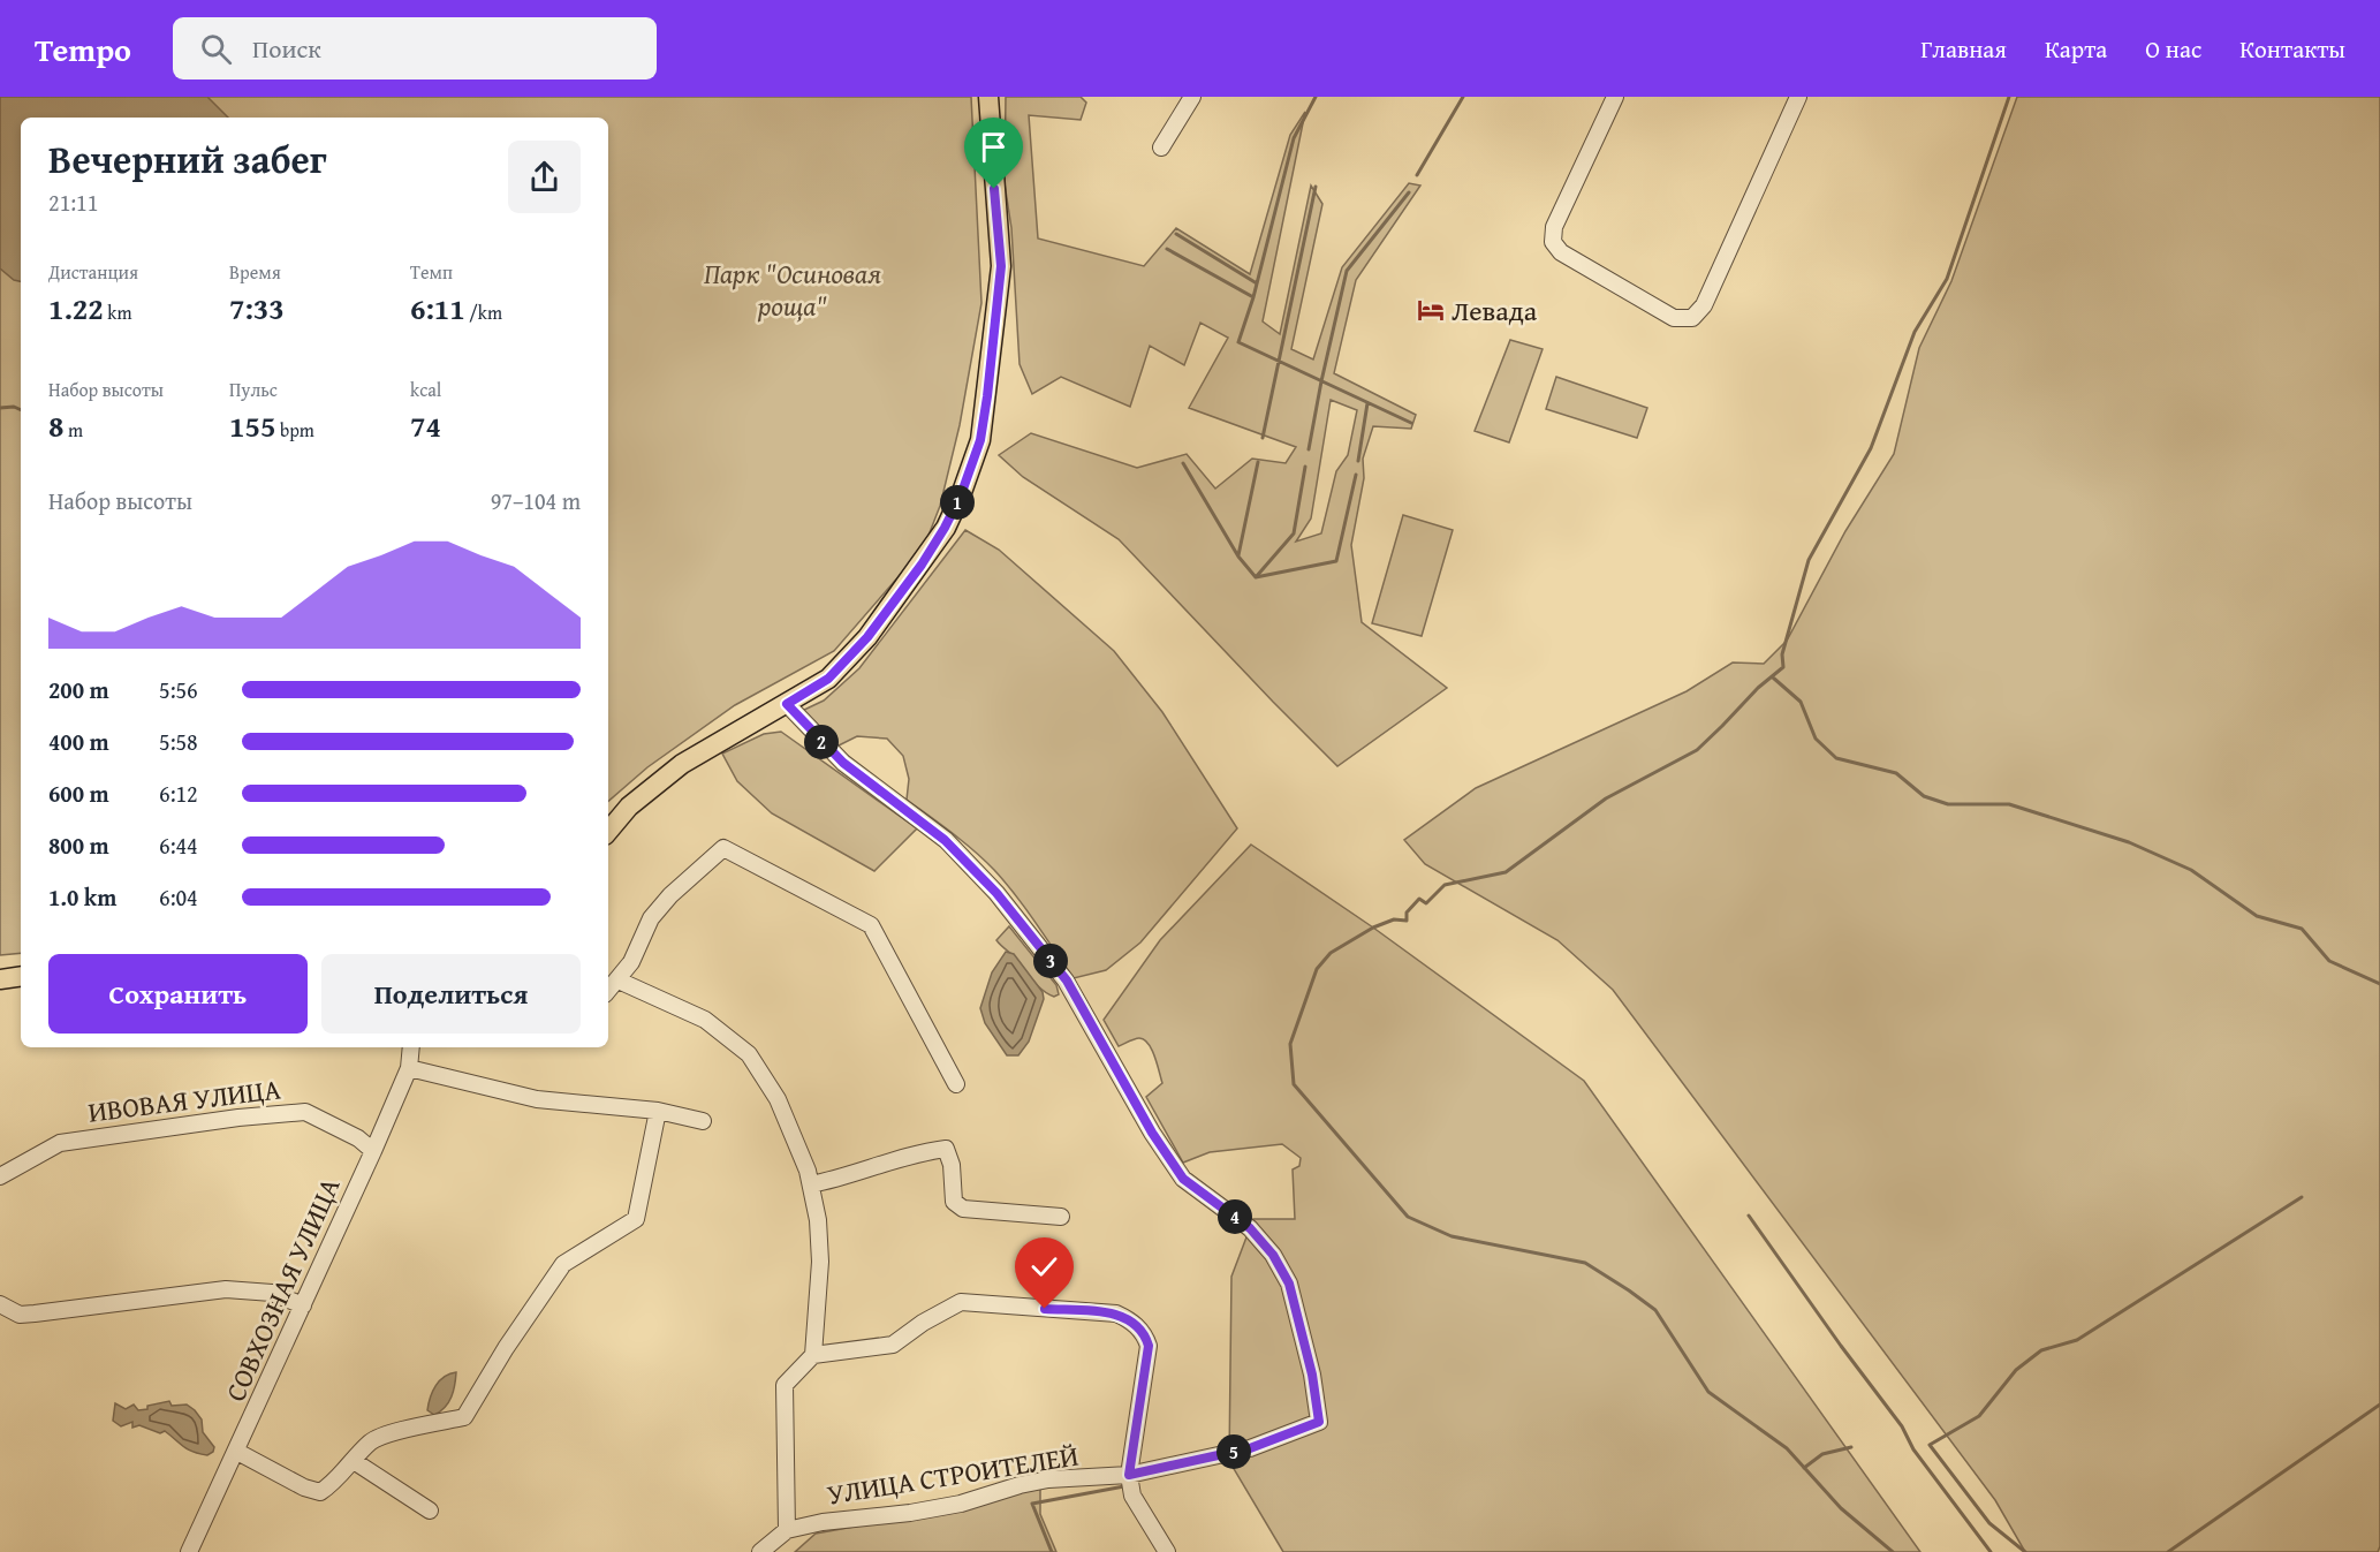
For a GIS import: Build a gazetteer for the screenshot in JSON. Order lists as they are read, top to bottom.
{
  "streets": {
    "street": ["ИВОВАЯ УЛИЦА", "СОВХОЗНАЯ УЛИЦА", "УЛИЦА СТРОИТЕЛЕЙ"]
  },
  "crossings": [
    ["ИВОВАЯ УЛИЦА", "СОВХОЗНАЯ УЛИЦА"]
  ],
  "parks": ["Парк \"Осиновая роща\""],
  "places": {
    "hotel": ["Левада"]
  },
  "page": {
    "header": "Tempo",
    "search": "Поиск",
    "nav": [
      "Главная",
      "Карта",
      "О нас",
      "Контакты"
    ],
    "heading": ["Вечерний забег", "21:11"],
    "stats": [
      ["Дистанция", "1.22 km"],
      ["Время", "7:33"],
      ["Темп", "6:11 /km"],
      ["Набор высоты", "8 m"],
      ["Пульс", "155 bpm"],
      ["kcal", "74"]
    ],
    "chart": ["Набор высоты", "97–104 m"],
    "pins": [
      "1",
      "2",
      "3",
      "4",
      "5"
    ],
    "list": [
      {
        "name": "200 m",
        "note": "5:56"
      },
      {
        "name": "400 m",
        "note": "5:58"
      },
      {
        "name": "600 m",
        "note": "6:12"
      },
      {
        "name": "800 m",
        "note": "6:44"
      },
      {
        "name": "1.0 km",
        "note": "6:04"
      }
    ],
    "buttons": ["Сохранить", "Поделиться"]
  }
}
